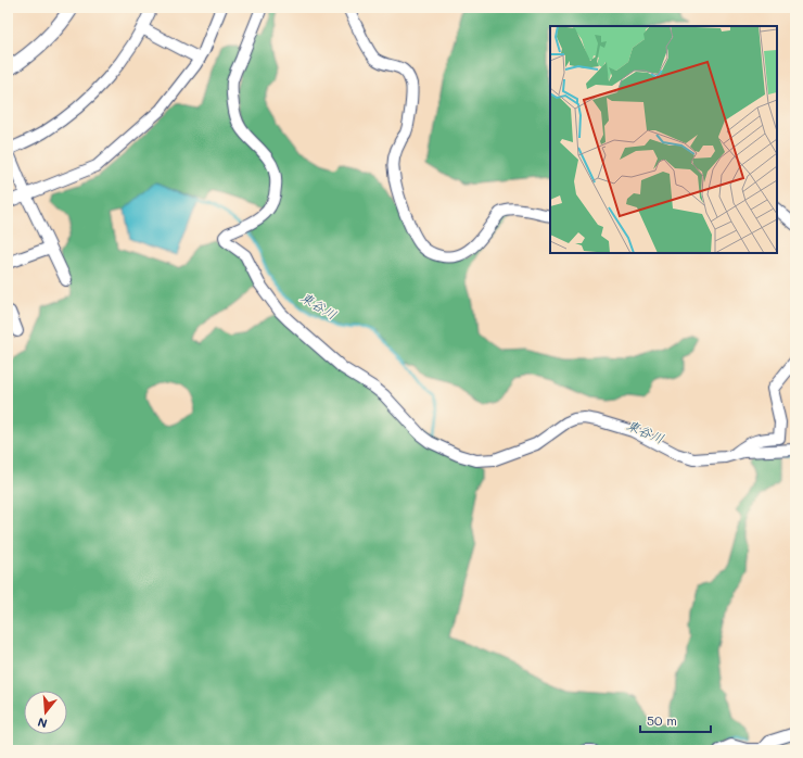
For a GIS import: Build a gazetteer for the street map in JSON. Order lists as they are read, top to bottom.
{
  "water": ["東谷川"],
  "scale_bar": "50 m",
  "north": "bottom"
}
